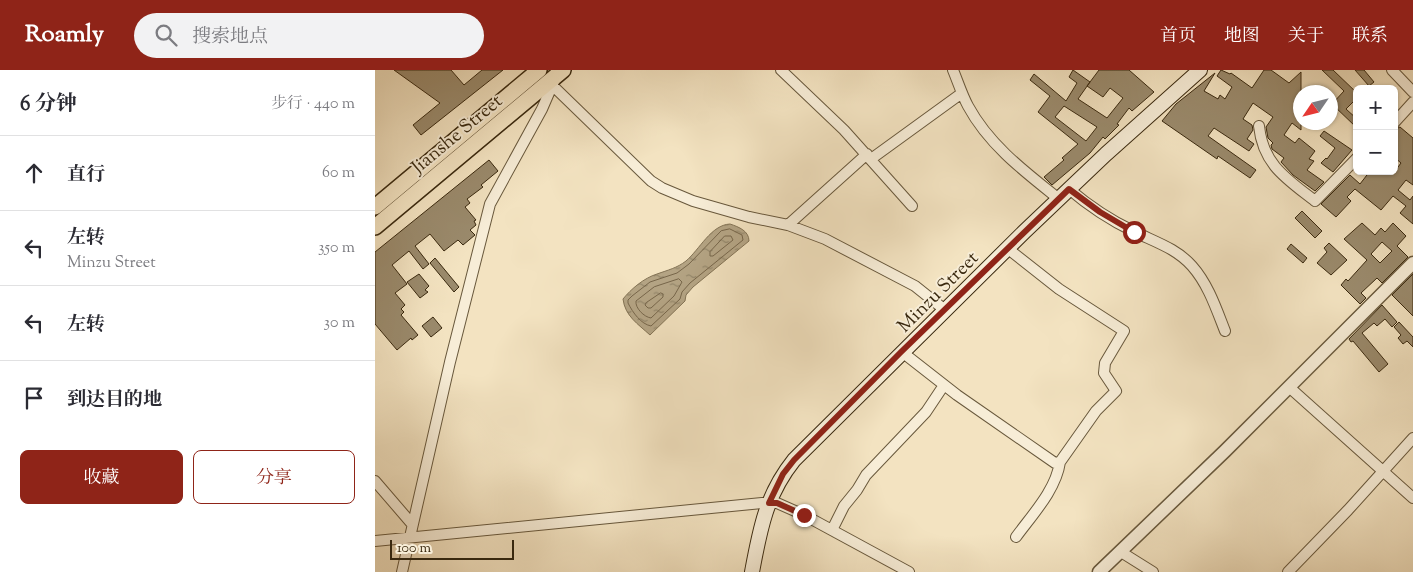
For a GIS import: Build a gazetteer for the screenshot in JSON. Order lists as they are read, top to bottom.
{
  "streets": {
    "main road": ["Jianshe Street", "Minzu Street"]
  },
  "scale_bar": "100 m",
  "north": "bottom left",
  "page": {
    "header": "Roamly",
    "search": "搜索地点",
    "nav": [
      "首页",
      "地图",
      "关于",
      "联系"
    ],
    "heading": ["6 分钟", "步行 · 440 m"],
    "map_buttons": ["+", "−"],
    "list": [
      ["直行", "60 m"],
      ["左转", "Minzu Street", "350 m"],
      ["左转", "30 m"],
      "到达目的地"
    ],
    "buttons": ["收藏", "分享"],
    "scale": "100 m"
  }
}
